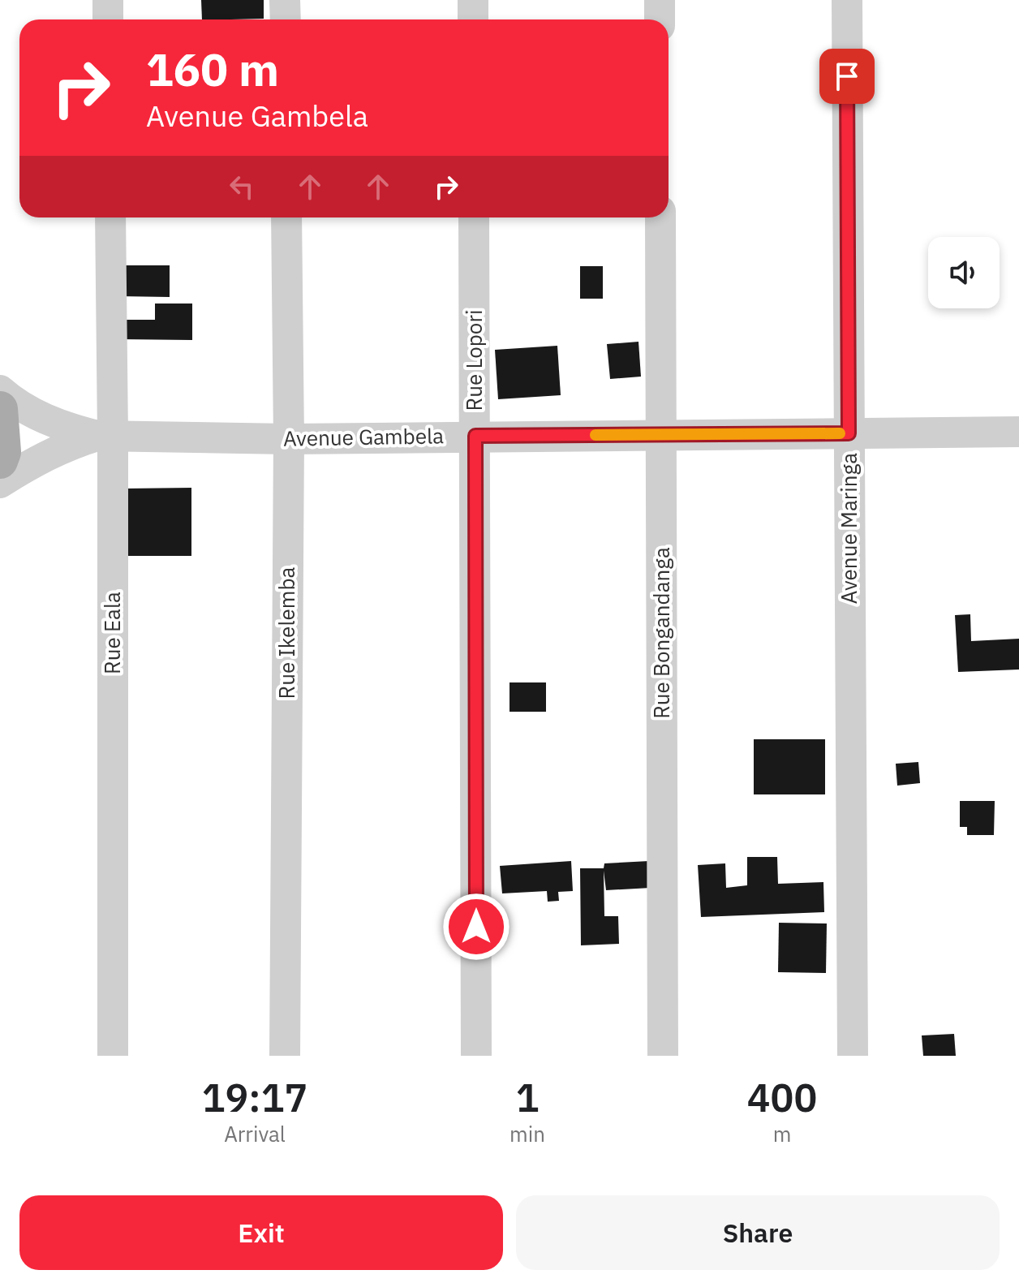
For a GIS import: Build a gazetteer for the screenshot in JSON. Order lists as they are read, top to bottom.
{
  "streets": {
    "street": [
      "Rue Lopori",
      "Avenue Gambela",
      "Avenue Maringa",
      "Rue Eala",
      "Rue Ikelemba",
      "Rue Bongandanga"
    ]
  },
  "crossings": [
    ["Rue Lopori", "Avenue Gambela"],
    ["Avenue Gambela", "Avenue Maringa"],
    ["Avenue Gambela", "Rue Eala"],
    ["Avenue Gambela", "Rue Ikelemba"],
    ["Avenue Gambela", "Rue Bongandanga"]
  ],
  "page": {
    "turn": ["160 m", "Avenue Gambela"],
    "eta": [
      "19:17",
      "Arrival",
      "1",
      "min",
      "400",
      "m"
    ],
    "buttons": ["Exit", "Share"]
  }
}
